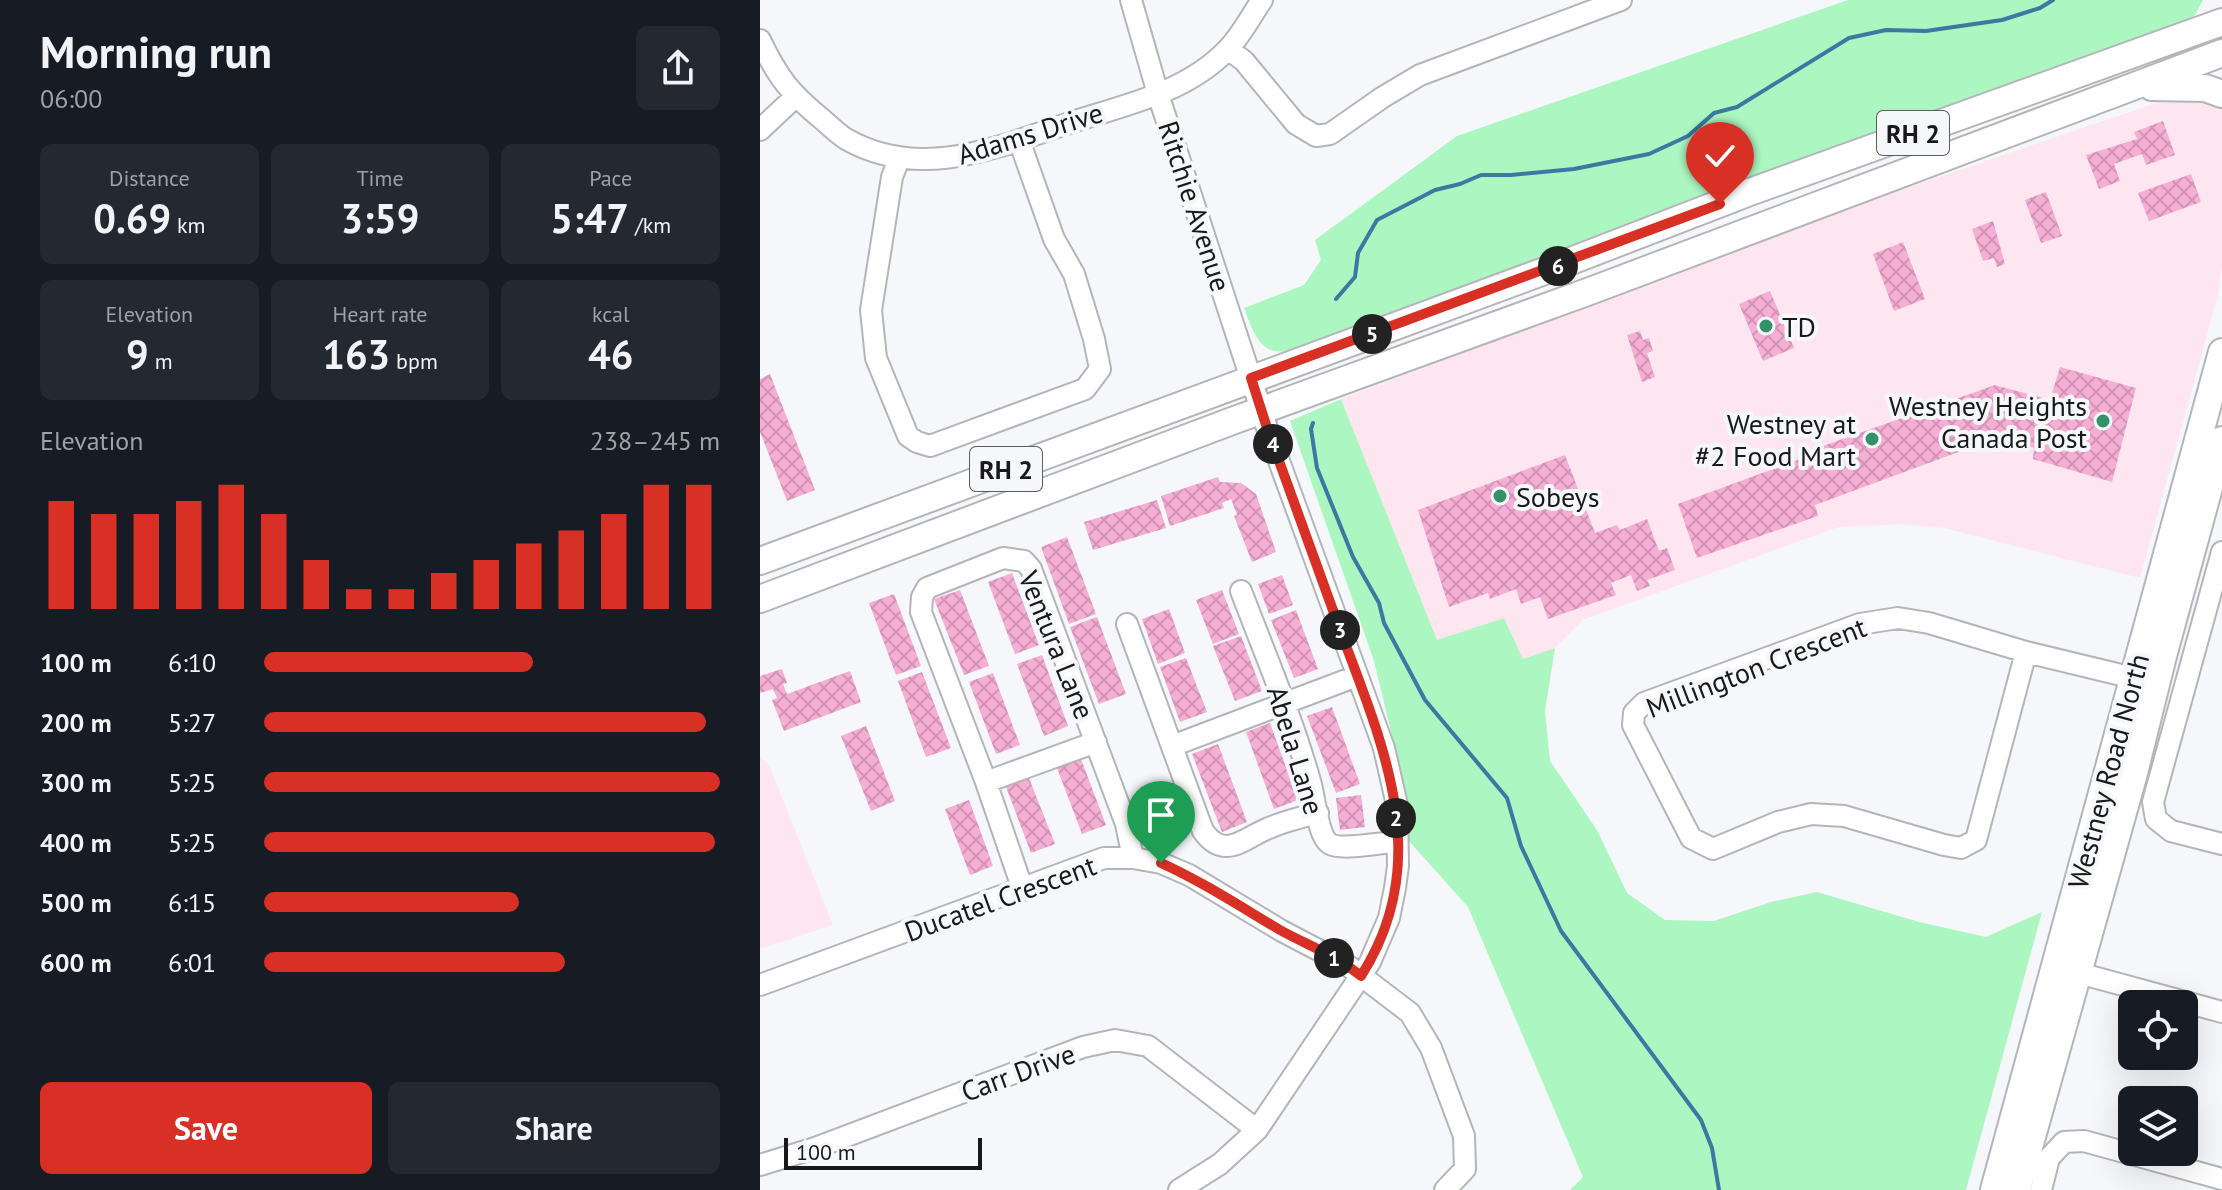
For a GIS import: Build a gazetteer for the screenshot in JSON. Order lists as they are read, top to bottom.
{
  "streets": {
    "main road": ["RH 2", "Westney Road North"],
    "street": [
      "Adams Drive",
      "Ritchie Avenue",
      "Ventura Lane",
      "Millington Crescent",
      "Abela Lane",
      "Ducatel Crescent",
      "Carr Drive"
    ]
  },
  "crossings": [
    ["Adams Drive", "Ritchie Avenue"],
    ["RH 2", "Ritchie Avenue"],
    ["Ritchie Avenue", "Abela Lane"],
    ["Ritchie Avenue", "Ducatel Crescent"],
    ["Ritchie Avenue", "Carr Drive"],
    ["Ventura Lane", "Ducatel Crescent"],
    ["Millington Crescent", "Westney Road North"]
  ],
  "places": [
    "TD",
    "Westney Heights Canada Post",
    "Westney at #2 Food Mart",
    "Sobeys"
  ],
  "scale_bar": "100 m",
  "page": {
    "heading": ["Morning run", "06:00"],
    "stats": [
      ["Distance", "0.69 km"],
      ["Time", "3:59"],
      ["Pace", "5:47 /km"],
      ["Elevation", "9 m"],
      ["Heart rate", "163 bpm"],
      ["kcal", "46"]
    ],
    "pins": [
      "6",
      "5",
      "4",
      "3",
      "2",
      "1"
    ],
    "chart": ["Elevation", "238–245 m"],
    "list": [
      {
        "name": "100 m",
        "note": "6:10"
      },
      {
        "name": "200 m",
        "note": "5:27"
      },
      {
        "name": "300 m",
        "note": "5:25"
      },
      {
        "name": "400 m",
        "note": "5:25"
      },
      {
        "name": "500 m",
        "note": "6:15"
      },
      {
        "name": "600 m",
        "note": "6:01"
      }
    ],
    "buttons": ["Save", "Share"],
    "scale": "100 m"
  }
}
